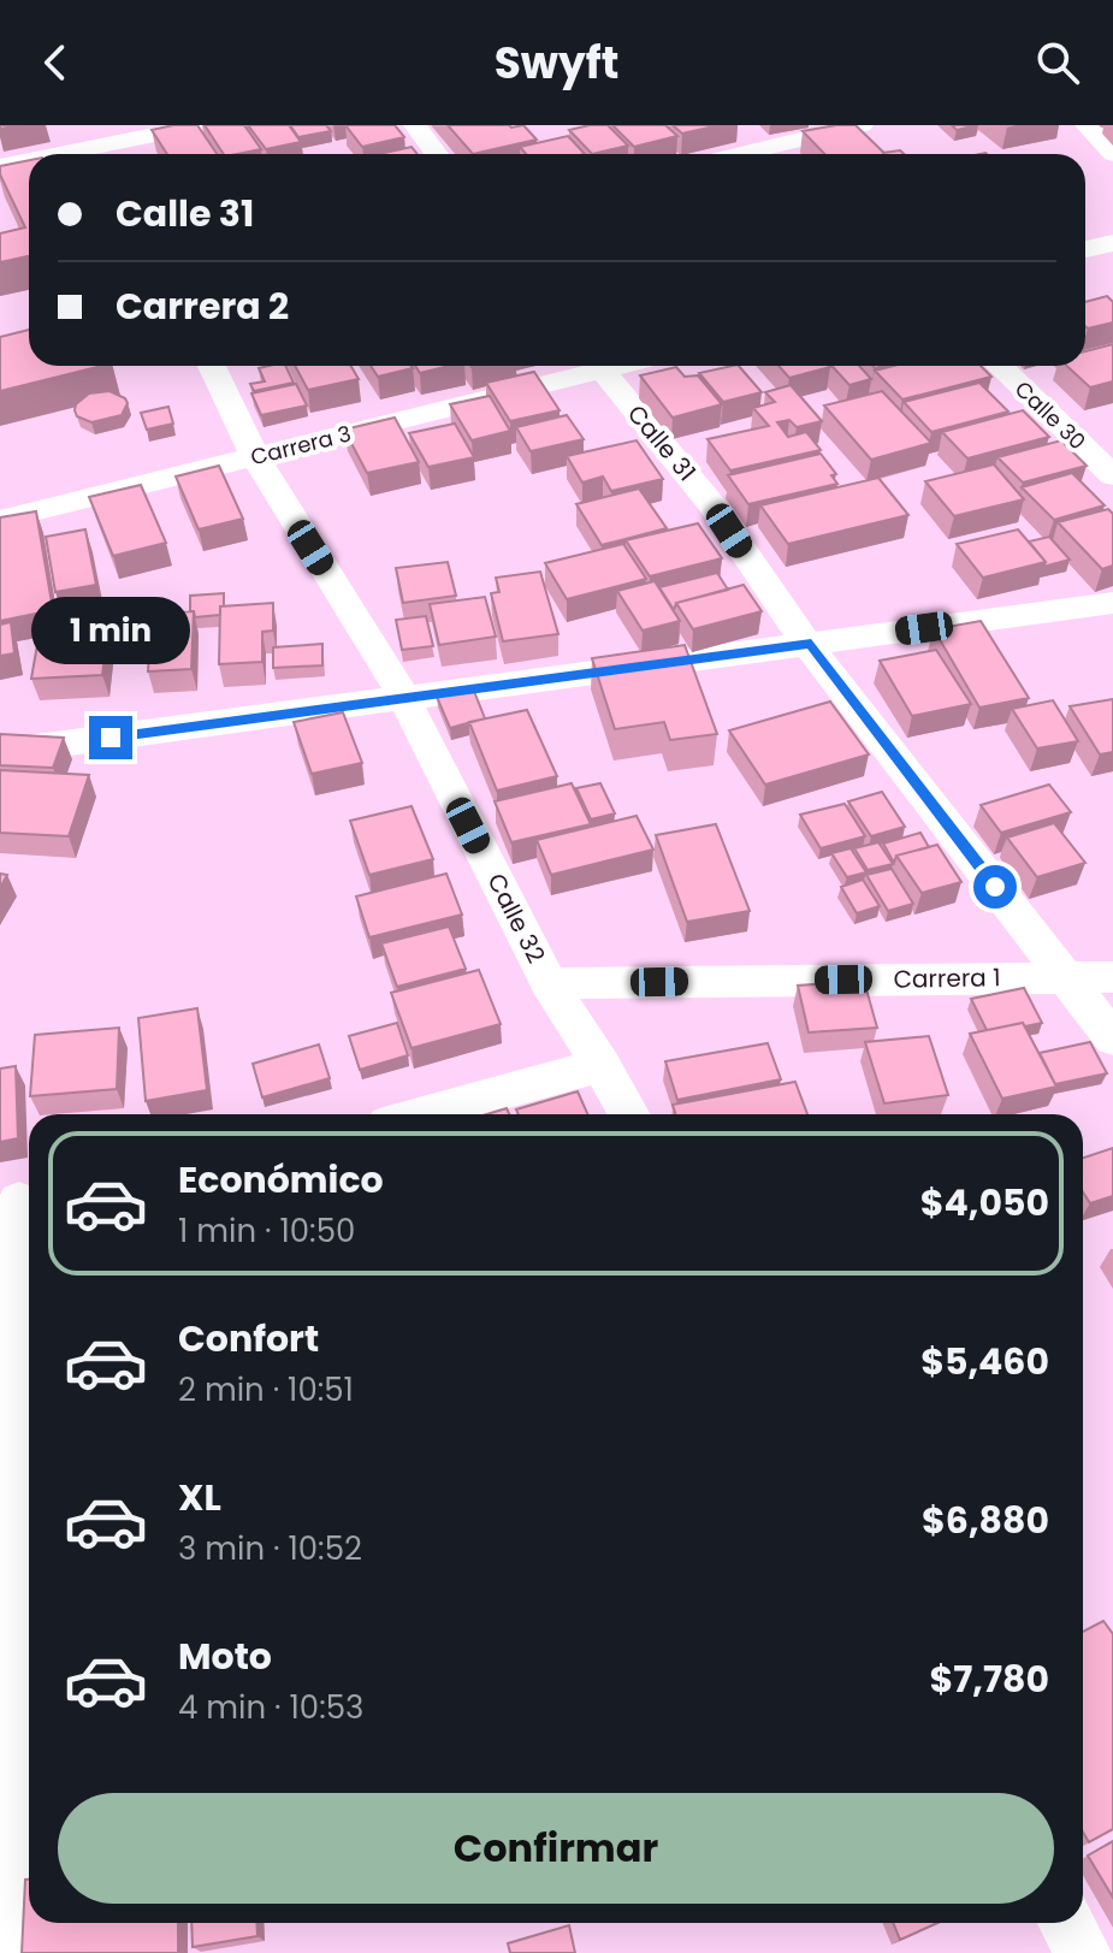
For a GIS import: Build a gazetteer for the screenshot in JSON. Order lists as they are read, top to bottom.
{
  "streets": {
    "street": [
      "Calle 30",
      "Calle 31",
      "Carrera 3",
      "Calle 32",
      "Carrera 1"
    ]
  },
  "crossings": [
    ["Calle 31", "Carrera 1"],
    ["Carrera 3", "Calle 32"],
    ["Calle 32", "Carrera 1"]
  ],
  "page": {
    "header": "Swyft",
    "banner": ["Calle 31", "Carrera 2"],
    "bubble": "1 min",
    "list": [
      {
        "name": "Económico",
        "note": "1 min · 10:50",
        "value": "$4,050"
      },
      {
        "name": "Confort",
        "note": "2 min · 10:51",
        "value": "$5,460"
      },
      {
        "name": "XL",
        "note": "3 min · 10:52",
        "value": "$6,880"
      },
      {
        "name": "Moto",
        "note": "4 min · 10:53",
        "value": "$7,780"
      }
    ],
    "buttons": "Confirmar"
  }
}
